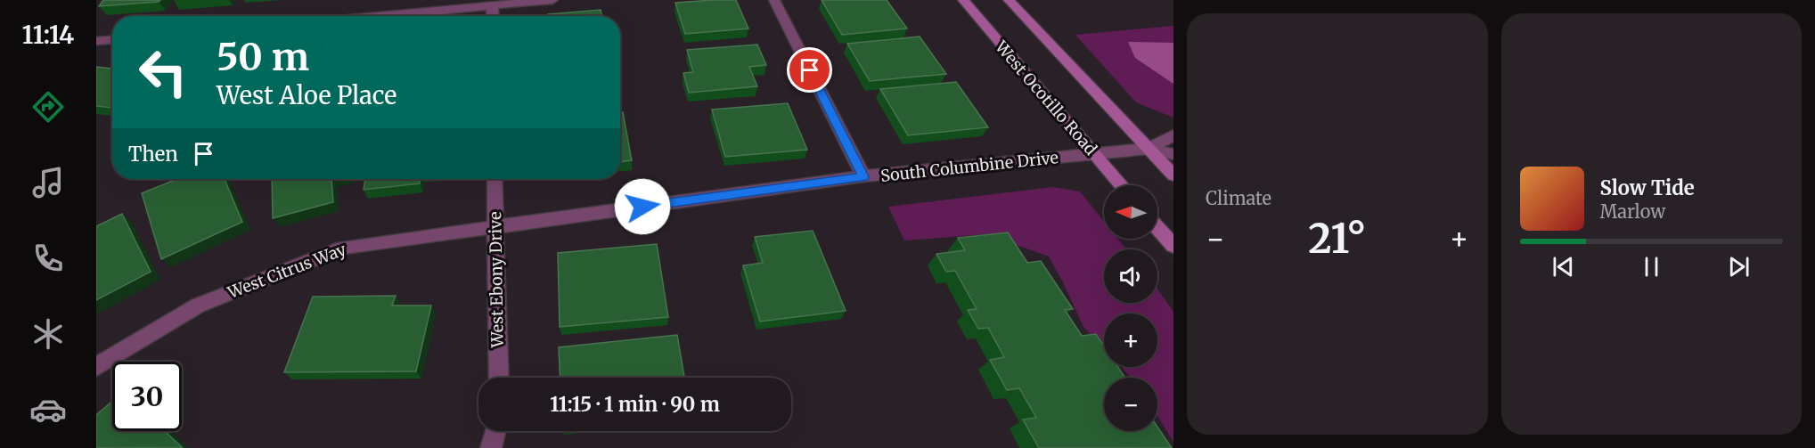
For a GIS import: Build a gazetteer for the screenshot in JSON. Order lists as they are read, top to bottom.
{
  "streets": {
    "main road": ["West Ocotillo Road"],
    "street": ["South Columbine Drive", "West Citrus Way", "West Ebony Drive"]
  },
  "crossings": [
    ["West Ocotillo Road", "South Columbine Drive"],
    ["South Columbine Drive", "West Citrus Way"],
    ["South Columbine Drive", "West Ebony Drive"],
    ["West Citrus Way", "West Ebony Drive"]
  ],
  "north": "left",
  "page": {
    "tabs": "11:14",
    "tile": "Climate",
    "turn": ["50 m", "West Aloe Place"],
    "then": "Then",
    "song": ["Slow Tide", "Marlow"],
    "map_buttons": ["+", "−"],
    "heat": ["−", "21°", "+"],
    "limit": "30",
    "trip": "11:15 · 1 min · 90 m"
  }
}
